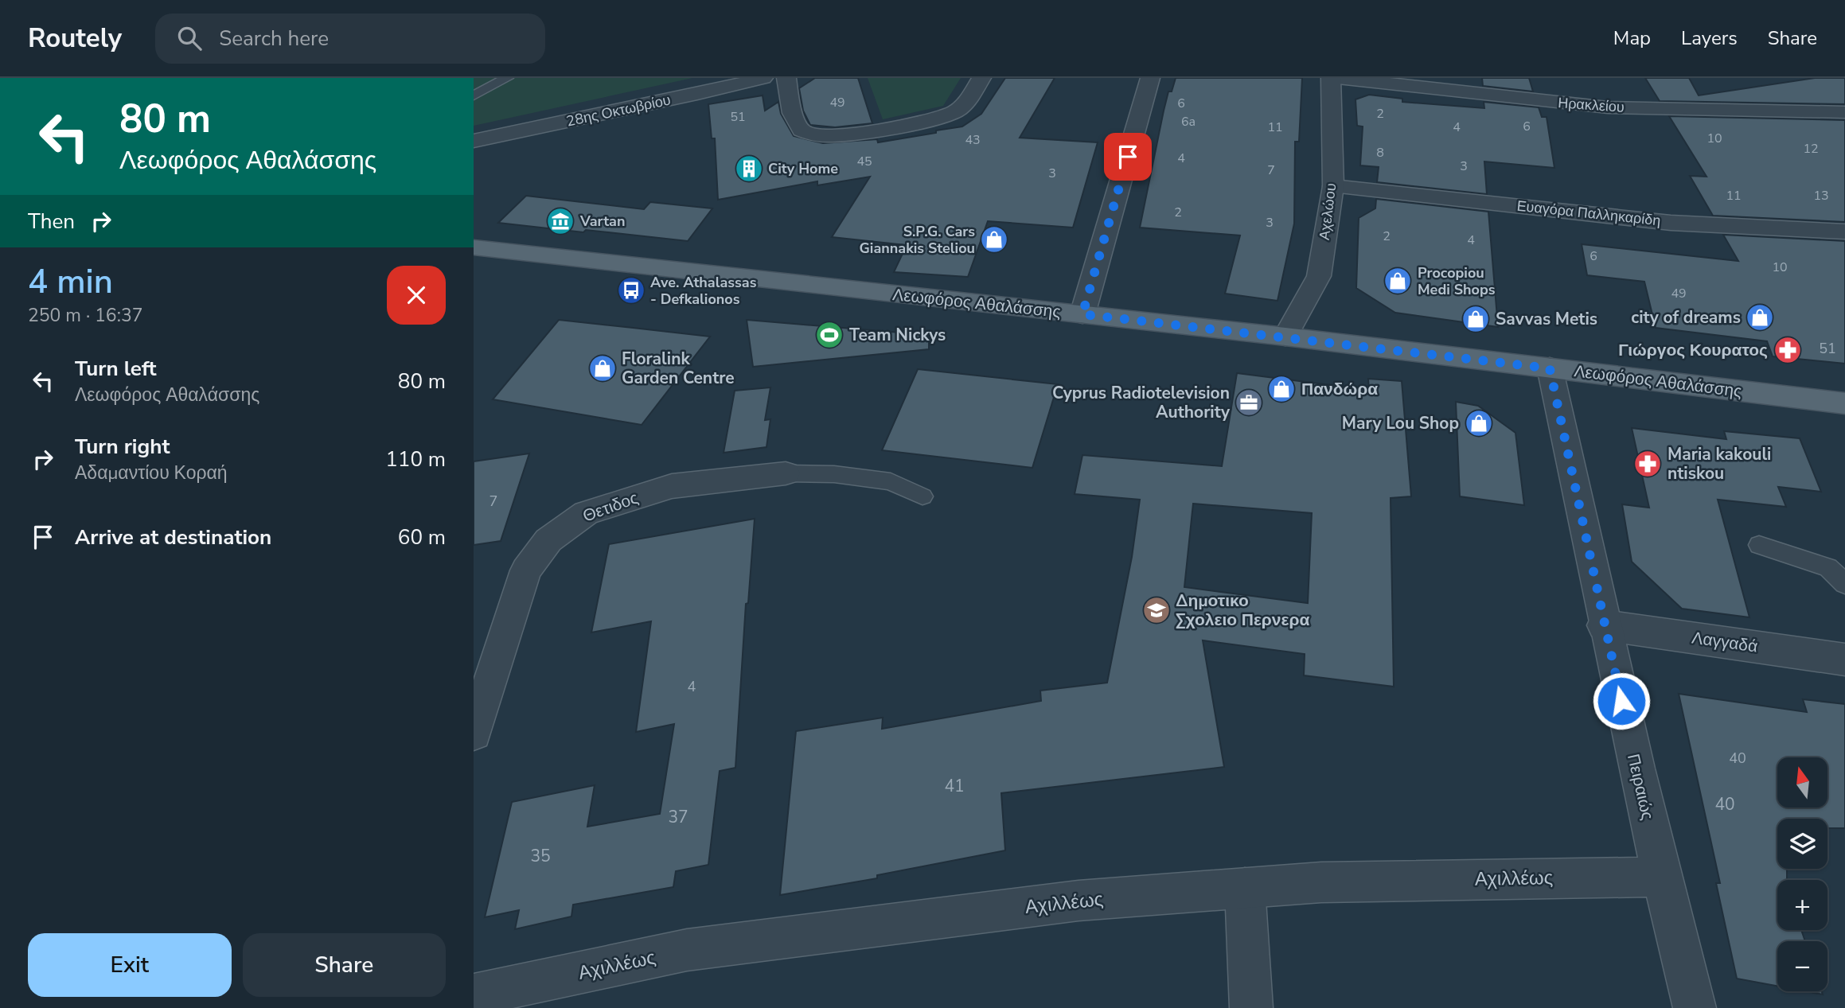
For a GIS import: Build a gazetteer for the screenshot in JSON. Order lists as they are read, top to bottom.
{
  "streets": {
    "main road": ["Λεωφόρος Αθαλάσσης"],
    "street": [
      "Ηρακλείου",
      "28ης Οκτωβρίου",
      "Αχελώου",
      "Ευαγόρα Παλληκαρίδη",
      "Θετιδος",
      "Λαγγαδά",
      "Πειραιώς",
      "Αχιλλέως"
    ]
  },
  "crossings": [
    ["Αχελώου", "Ευαγόρα Παλληκαρίδη"],
    ["Αχελώου", "Λεωφόρος Αθαλάσσης"],
    ["Λεωφόρος Αθαλάσσης", "Πειραιώς"],
    ["Λαγγαδά", "Πειραιώς"],
    ["Πειραιώς", "Αχιλλέως"]
  ],
  "places": {
    "building": ["City Home"],
    "museum": ["Vartan"],
    "shop": [
      "S.P.G. Cars Giannakis Steliou",
      "Procopiou Medi Shops",
      "city of dreams",
      "Savvas Metis",
      "Floralink Garden Centre",
      "Πανδώρα",
      "Mary Lou Shop"
    ],
    "bus stop": ["Ave. Athalassas - Defkalionos"],
    "sports": ["Team Nickys"],
    "pharmacy": ["Γιώργος Κουρατος", "Maria kakouli ntiskou"],
    "office": ["Cyprus Radiotelevision Authority"],
    "school or university": ["Δημοτικο Σχολειο Περνερα"]
  },
  "house_numbers": [
    "49",
    "6",
    "2",
    "51",
    "6a",
    "6",
    "11",
    "4",
    "10",
    "43",
    "12",
    "8",
    "4",
    "45",
    "3",
    "7",
    "3",
    "11",
    "13",
    "2",
    "3",
    "2",
    "4",
    "6",
    "10",
    "49",
    "51",
    "7",
    "4",
    "40",
    "41",
    "40",
    "37",
    "35"
  ],
  "north": "top",
  "page": {
    "header": "Routely",
    "search": "Search here",
    "nav": ["Map", "Layers", "Share"],
    "turn": ["80 m", "Λεωφόρος Αθαλάσσης"],
    "then": "Then",
    "heading": ["4 min", "250 m · 16:37"],
    "list": [
      {
        "name": "Turn left",
        "note": "Λεωφόρος Αθαλάσσης",
        "value": "80 m"
      },
      {
        "name": "Turn right",
        "note": "Αδαμαντίου Κοραή",
        "value": "110 m"
      },
      {
        "name": "Arrive at destination",
        "value": "60 m"
      }
    ],
    "map_buttons": ["+", "−"],
    "buttons": ["Exit", "Share"]
  }
}
